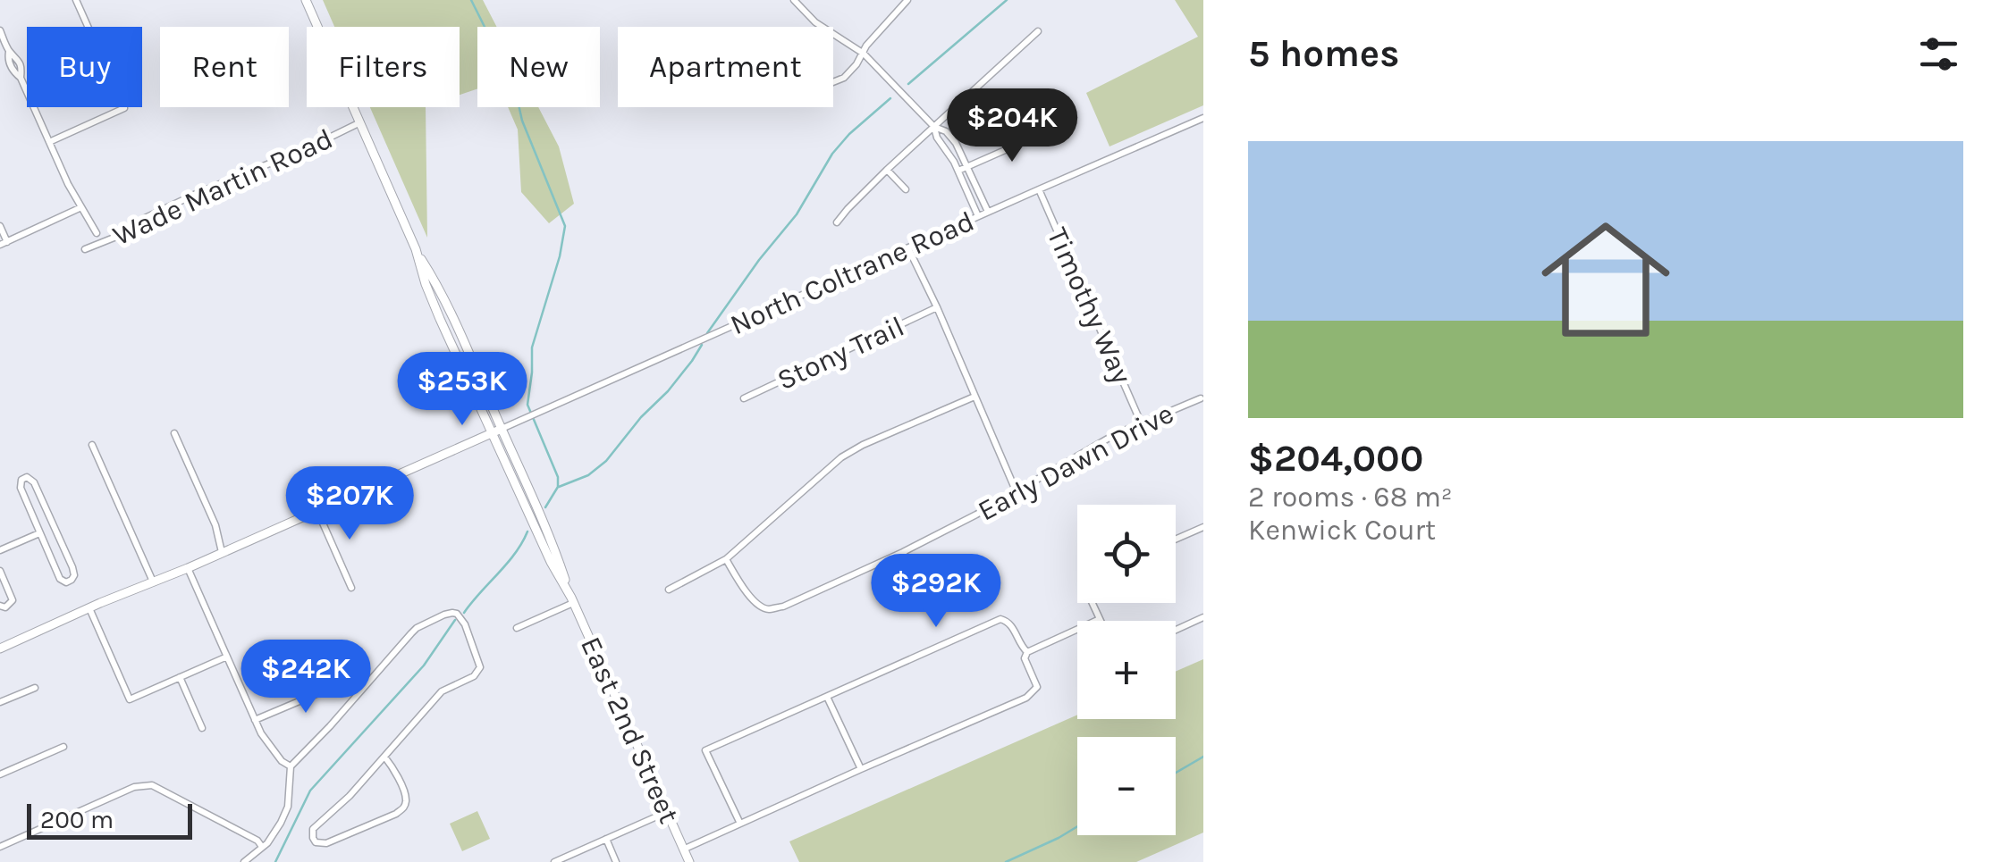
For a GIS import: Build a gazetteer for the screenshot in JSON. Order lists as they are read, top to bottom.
{
  "streets": {
    "main road": ["East 2nd Street"],
    "street": [
      "Wade Martin Road",
      "North Coltrane Road",
      "Timothy Way",
      "Stony Trail",
      "Early Dawn Drive"
    ]
  },
  "crossings": [
    ["Wade Martin Road", "East 2nd Street"],
    ["North Coltrane Road", "Timothy Way"],
    ["North Coltrane Road", "East 2nd Street"],
    ["Timothy Way", "Early Dawn Drive"]
  ],
  "scale_bar": "200 m",
  "page": {
    "heading": "5 homes",
    "chip": [
      "Buy",
      "Rent",
      "Filters",
      "New",
      "Apartment"
    ],
    "price": [
      "$204K",
      "$253K",
      "$207K",
      "$292K",
      "$242K"
    ],
    "list": [
      {
        "name": "$204,000",
        "note": "2 rooms · 68 m² · Kenwick Court"
      }
    ],
    "map_buttons": ["+", "−"],
    "scale": "200 m"
  }
}
